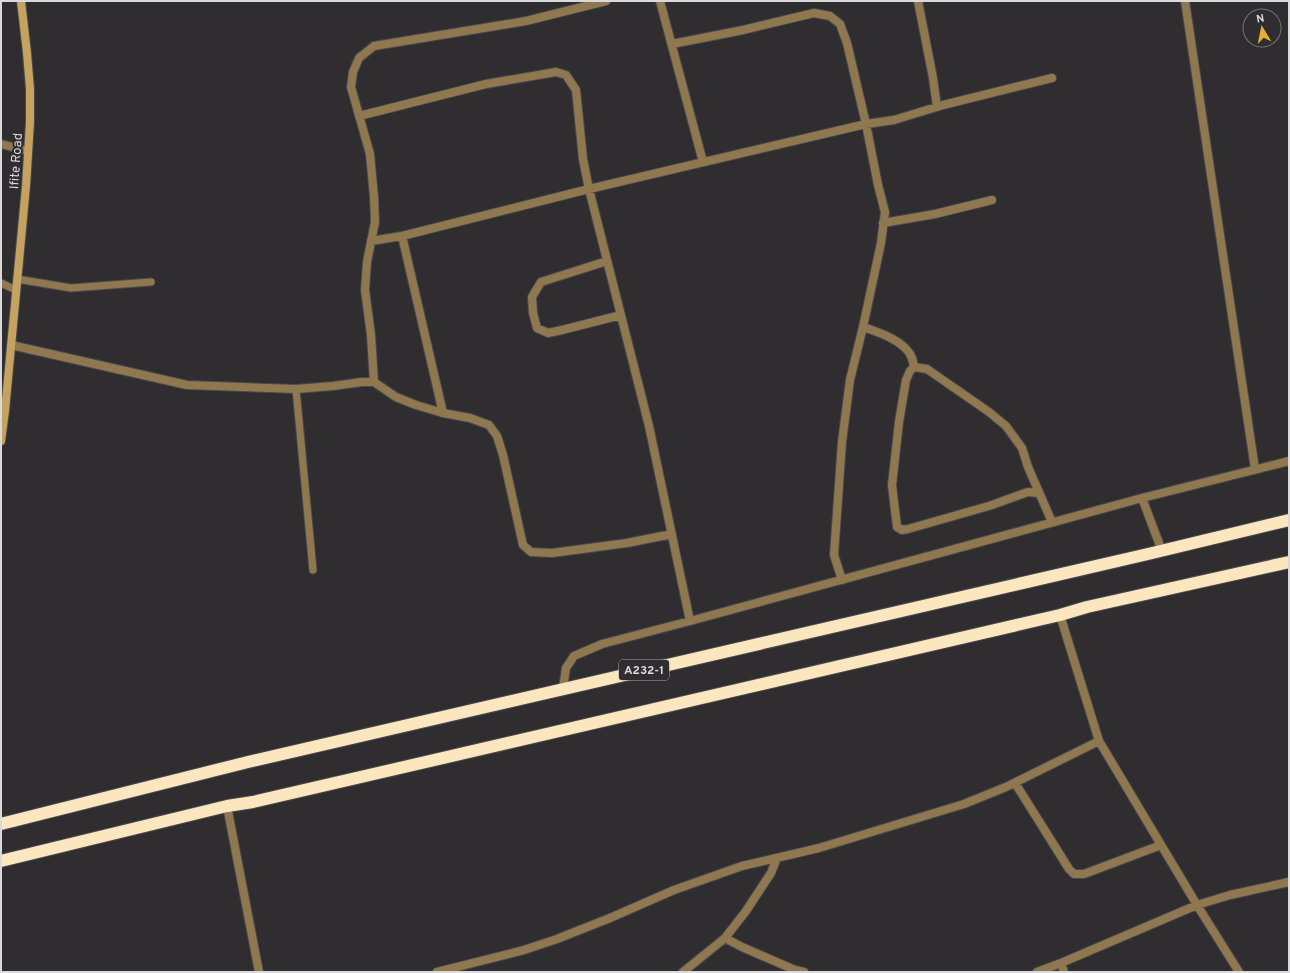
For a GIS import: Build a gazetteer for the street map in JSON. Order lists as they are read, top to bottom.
{
  "streets": {
    "highway": ["A232-1"],
    "street": ["Ifite Road"]
  },
  "north": "top"
}
